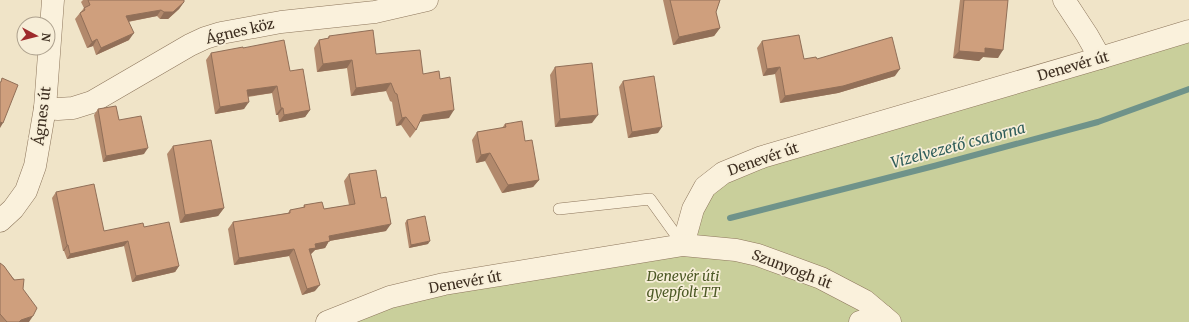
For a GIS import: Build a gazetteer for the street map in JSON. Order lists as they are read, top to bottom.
{
  "streets": {
    "street": [
      "Ágnes köz",
      "Denevér út",
      "Ágnes út",
      "Szunyogh út"
    ]
  },
  "crossings": [
    ["Ágnes köz", "Ágnes út"],
    ["Denevér út", "Szunyogh út"]
  ],
  "water": ["Vízelvezető csatorna"],
  "parks": ["Denevér úti gyepfolt TT"],
  "north": "right"
}
